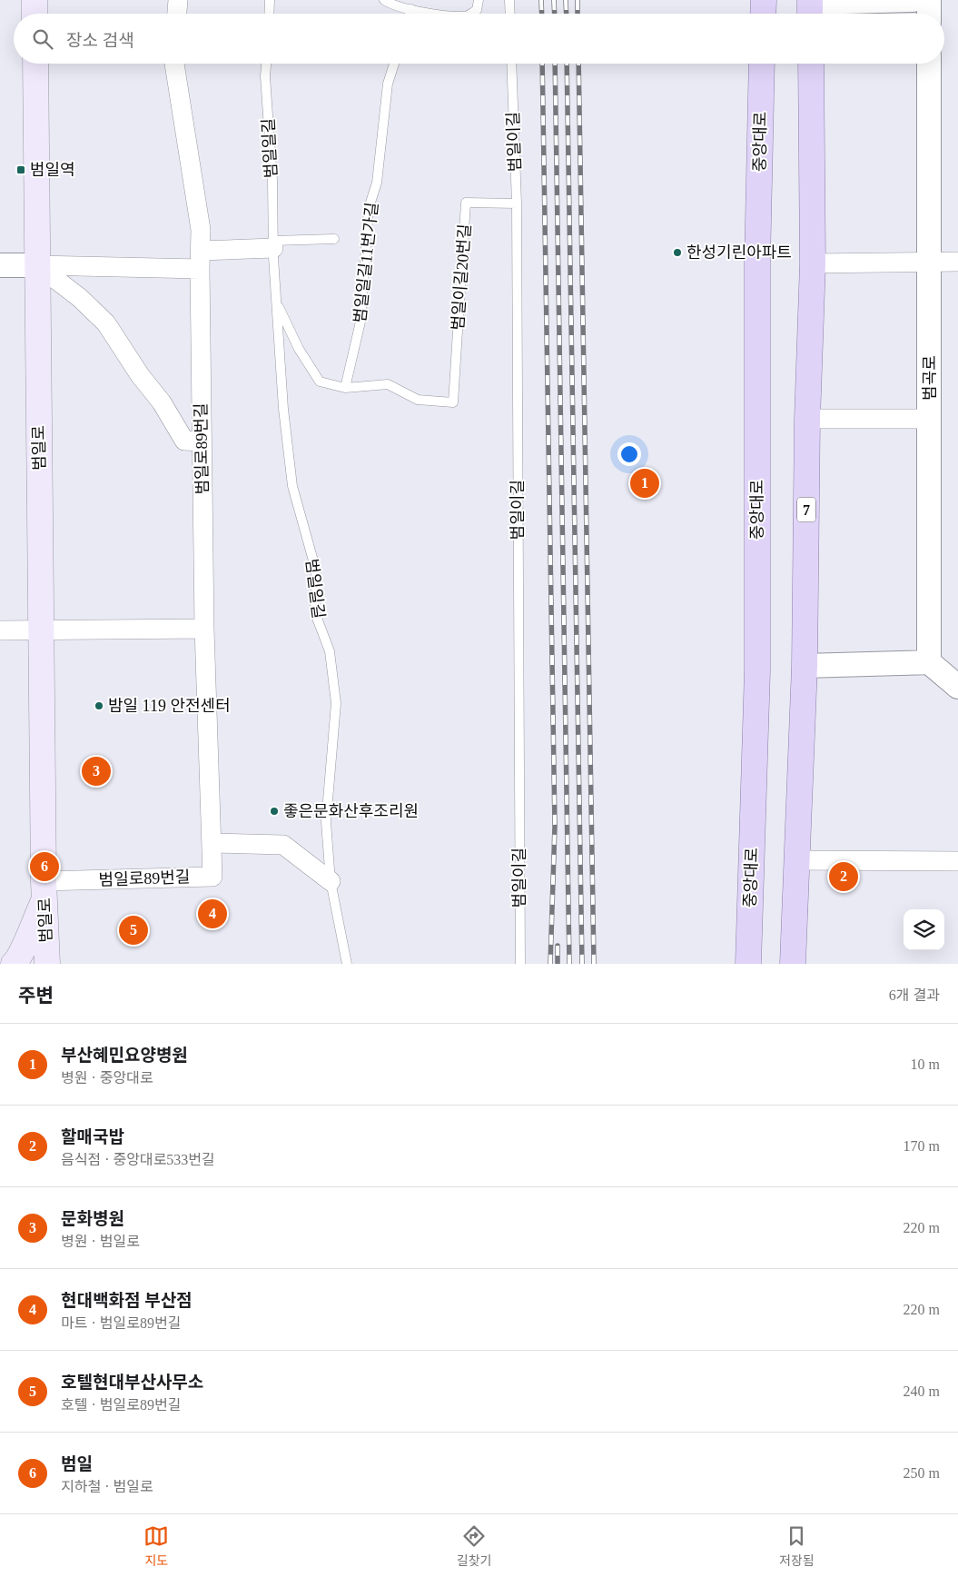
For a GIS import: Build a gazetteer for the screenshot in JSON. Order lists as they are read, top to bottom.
{
  "streets": {
    "main road": ["중앙대로", "범일로", "7"],
    "street": ["범곡로", "범일로89번길"],
    "lane": [
      "범일이길",
      "범일일길",
      "범일일길11번가길",
      "범일이길20번길"
    ]
  },
  "crossings": [
    ["범일이길", "범일이길20번길"],
    ["범일일길11번가길", "범일이길20번길"],
    ["범일로", "범일로89번길"]
  ],
  "places": {
    "transit": ["범일역"],
    "other": ["한성기린아파트", "밤일 119 안전센터", "좋은문화산후조리원"]
  },
  "page": {
    "search": "장소 검색",
    "pins": [
      "1",
      "3",
      "6",
      "2",
      "4",
      "5"
    ],
    "heading": ["주변", "6개 결과"],
    "list": [
      {
        "mark": "1",
        "name": "부산혜민요양병원",
        "note": "병원 · 중앙대로",
        "value": "10 m"
      },
      {
        "mark": "2",
        "name": "할매국밥",
        "note": "음식점 · 중앙대로533번길",
        "value": "170 m"
      },
      {
        "mark": "3",
        "name": "문화병원",
        "note": "병원 · 범일로",
        "value": "220 m"
      },
      {
        "mark": "4",
        "name": "현대백화점 부산점",
        "note": "마트 · 범일로89번길",
        "value": "220 m"
      },
      {
        "mark": "5",
        "name": "호텔현대부산사무소",
        "note": "호텔 · 범일로89번길",
        "value": "240 m"
      },
      {
        "mark": "6",
        "name": "범일",
        "note": "지하철 · 범일로",
        "value": "250 m"
      }
    ],
    "nav": ["지도", "길찾기", "저장됨"]
  }
}
